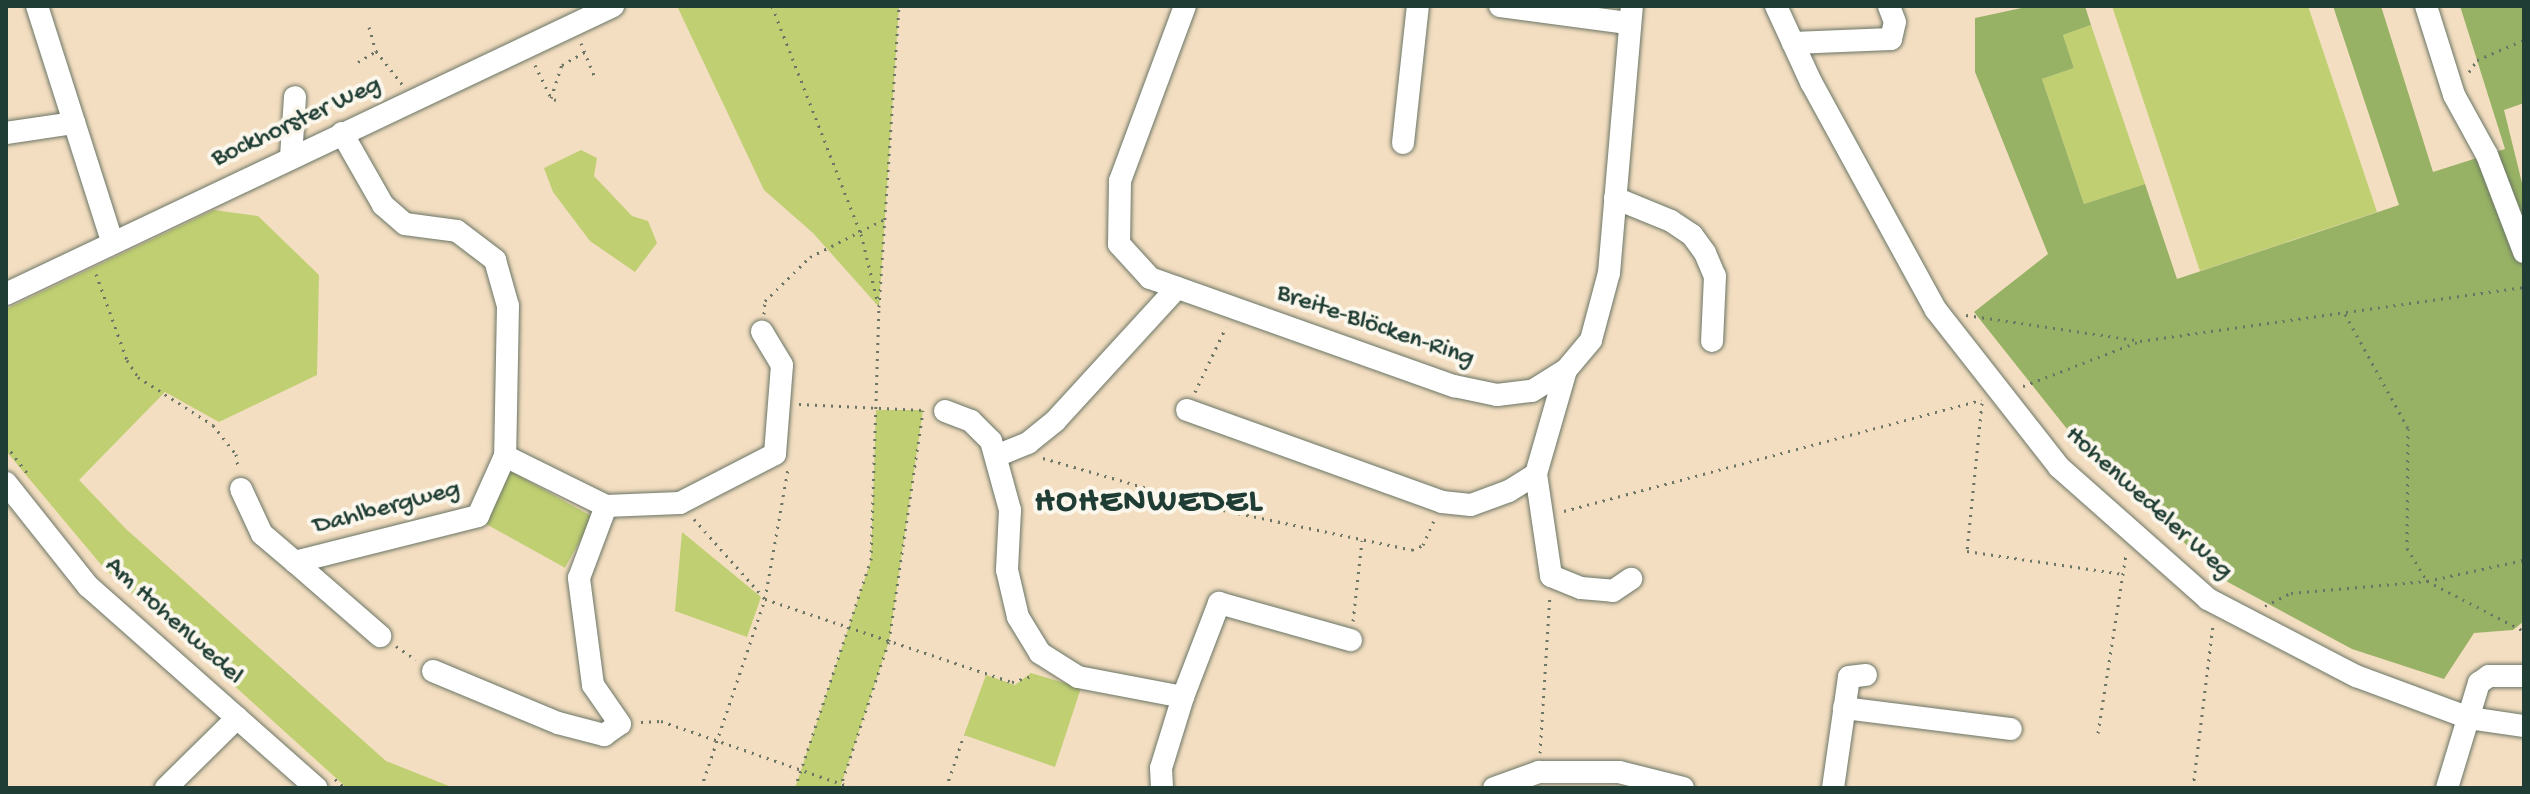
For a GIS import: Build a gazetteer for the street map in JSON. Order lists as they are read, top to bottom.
{
  "streets": {
    "street": [
      "Bockhorster Weg",
      "Breite-Blöcken-Ring",
      "Hohenwedeler Weg",
      "Dahlbergweg",
      "Am Hohenwedel"
    ]
  },
  "districts": ["HOHENWEDEL"]
}
